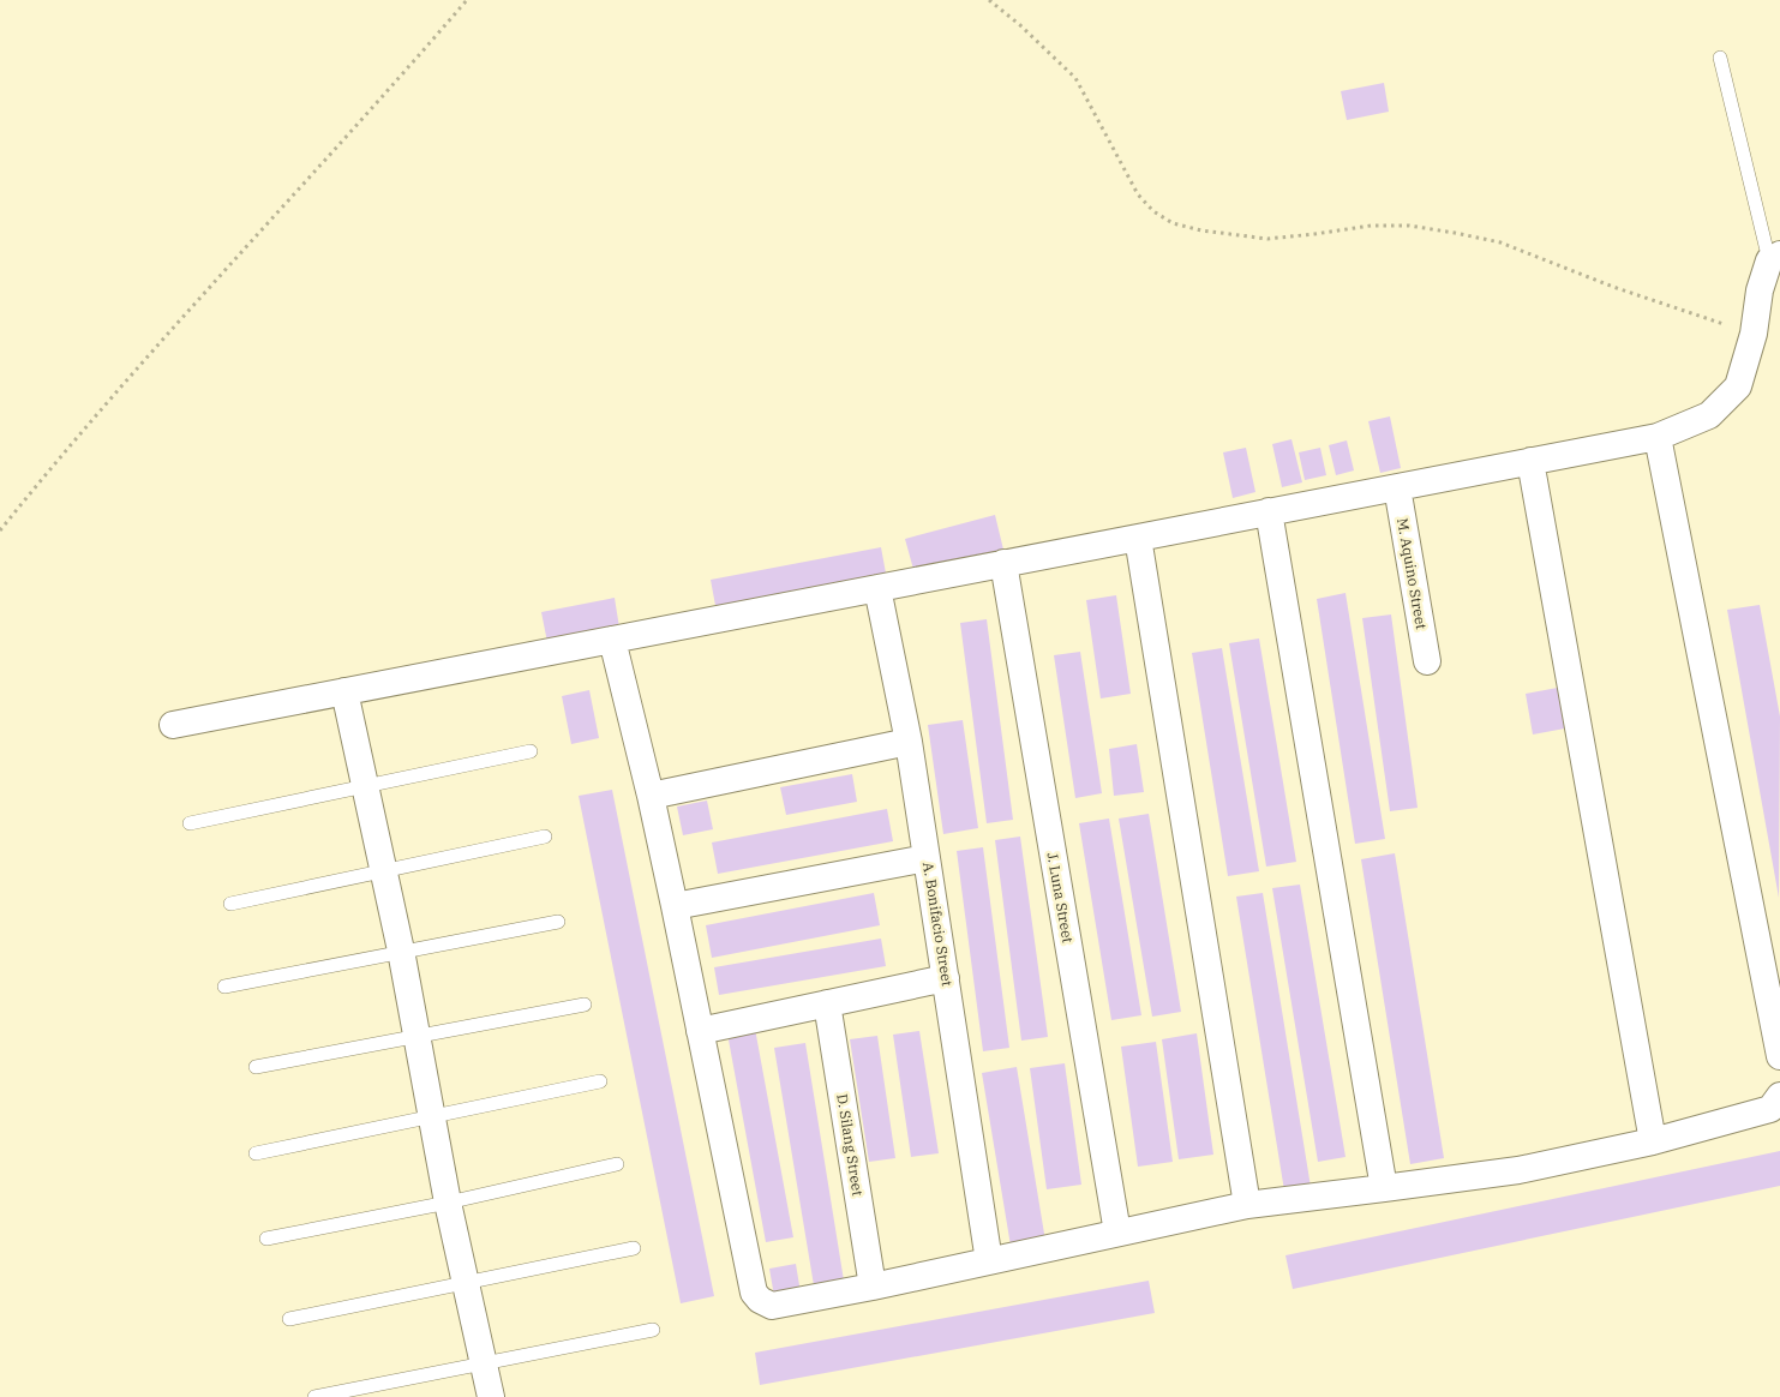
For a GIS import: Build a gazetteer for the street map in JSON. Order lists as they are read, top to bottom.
{
  "streets": {
    "street": [
      "M. Aquino Street",
      "J. Luna Street",
      "A. Bonifacio Street",
      "D. Silang Street"
    ]
  }
}
